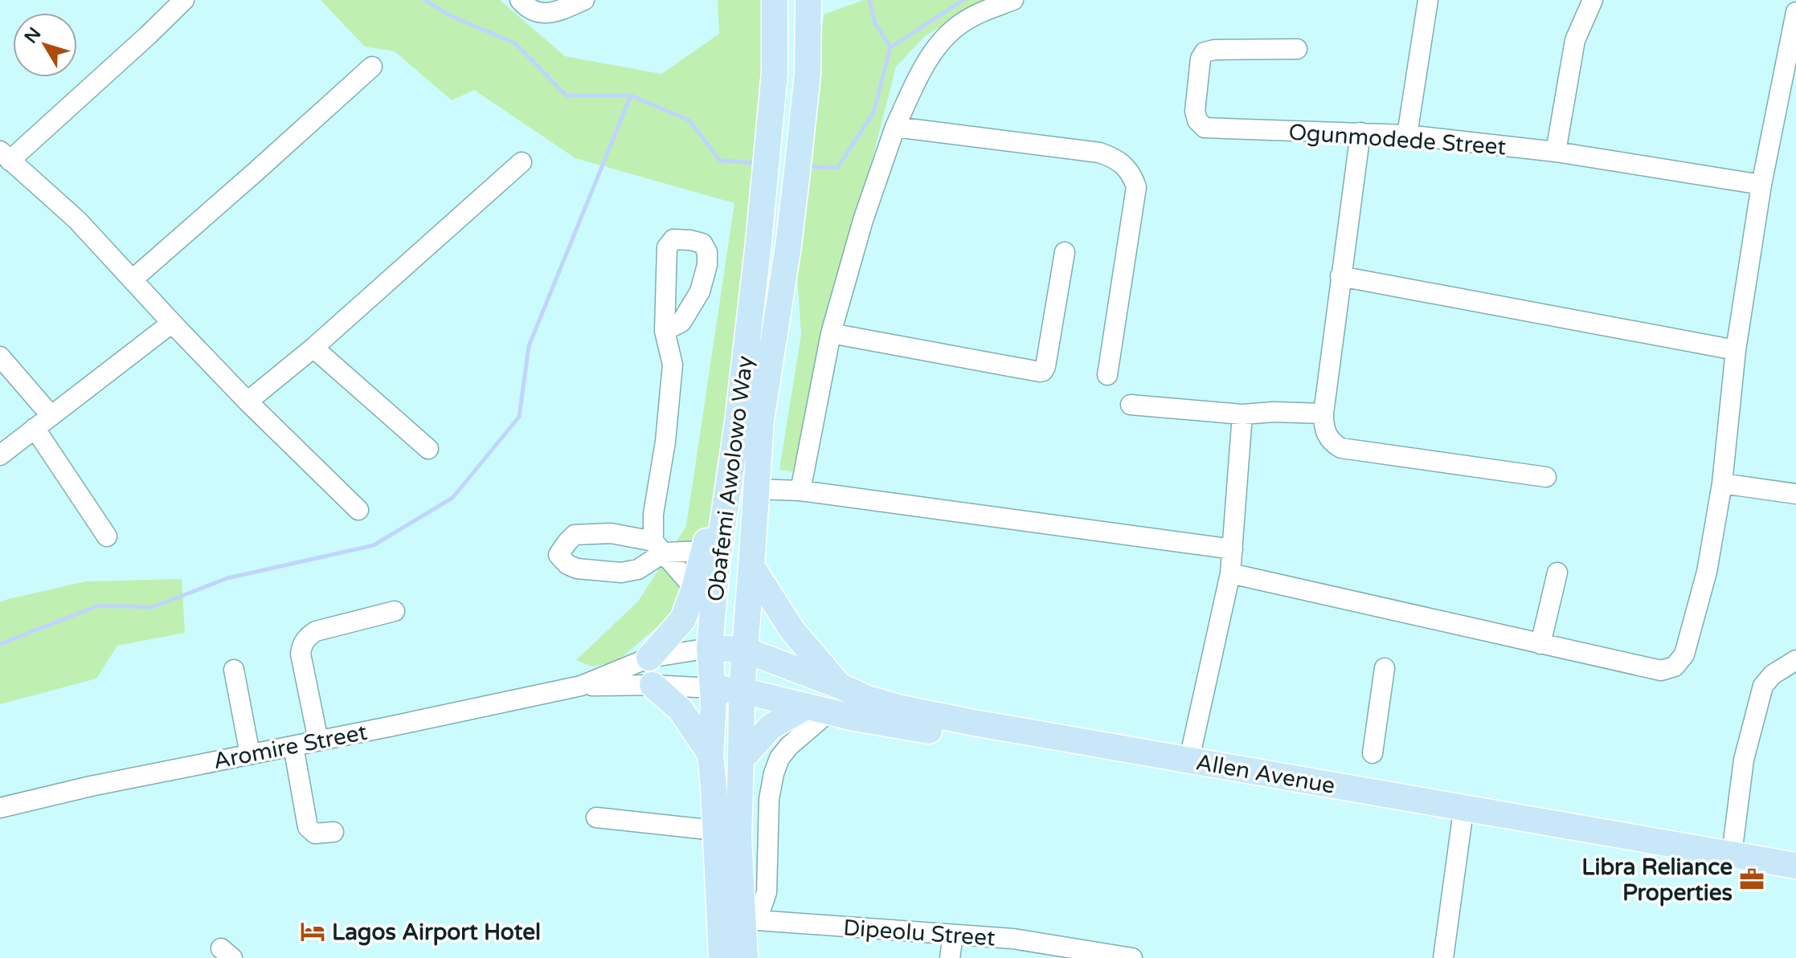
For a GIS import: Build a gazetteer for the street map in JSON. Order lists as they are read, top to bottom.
{
  "streets": {
    "main road": ["Obafemi Awolowo Way", "Allen Avenue"],
    "street": ["Ogunmodede Street", "Aromire Street", "Dipeolu Street"]
  },
  "crossings": [
    ["Obafemi Awolowo Way", "Aromire Street"],
    ["Obafemi Awolowo Way", "Allen Avenue"],
    ["Obafemi Awolowo Way", "Dipeolu Street"],
    ["Aromire Street", "Allen Avenue"]
  ],
  "places": {
    "office": ["Libra Reliance Properties"],
    "hotel": ["Lagos Airport Hotel"]
  },
  "north": "top left"
}
